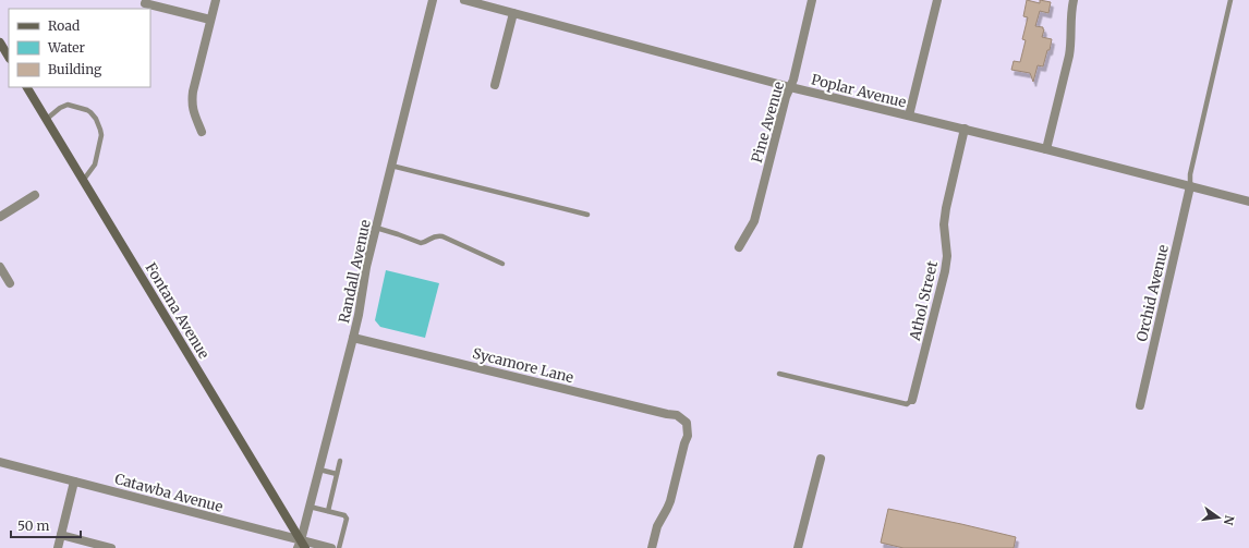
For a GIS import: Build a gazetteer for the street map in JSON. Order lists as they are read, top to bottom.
{
  "streets": {
    "main road": ["Fontana Avenue"],
    "street": [
      "Poplar Avenue",
      "Pine Avenue",
      "Randall Avenue",
      "Orchid Avenue",
      "Athol Street",
      "Sycamore Lane",
      "Catawba Avenue"
    ]
  },
  "crossings": [
    ["Poplar Avenue", "Pine Avenue"],
    ["Poplar Avenue", "Orchid Avenue"],
    ["Poplar Avenue", "Athol Street"],
    ["Randall Avenue", "Fontana Avenue"],
    ["Randall Avenue", "Sycamore Lane"],
    ["Randall Avenue", "Catawba Avenue"],
    ["Fontana Avenue", "Catawba Avenue"]
  ],
  "legend": ["Road", "Water", "Building"],
  "scale_bar": "50 m",
  "north": "right"
}
